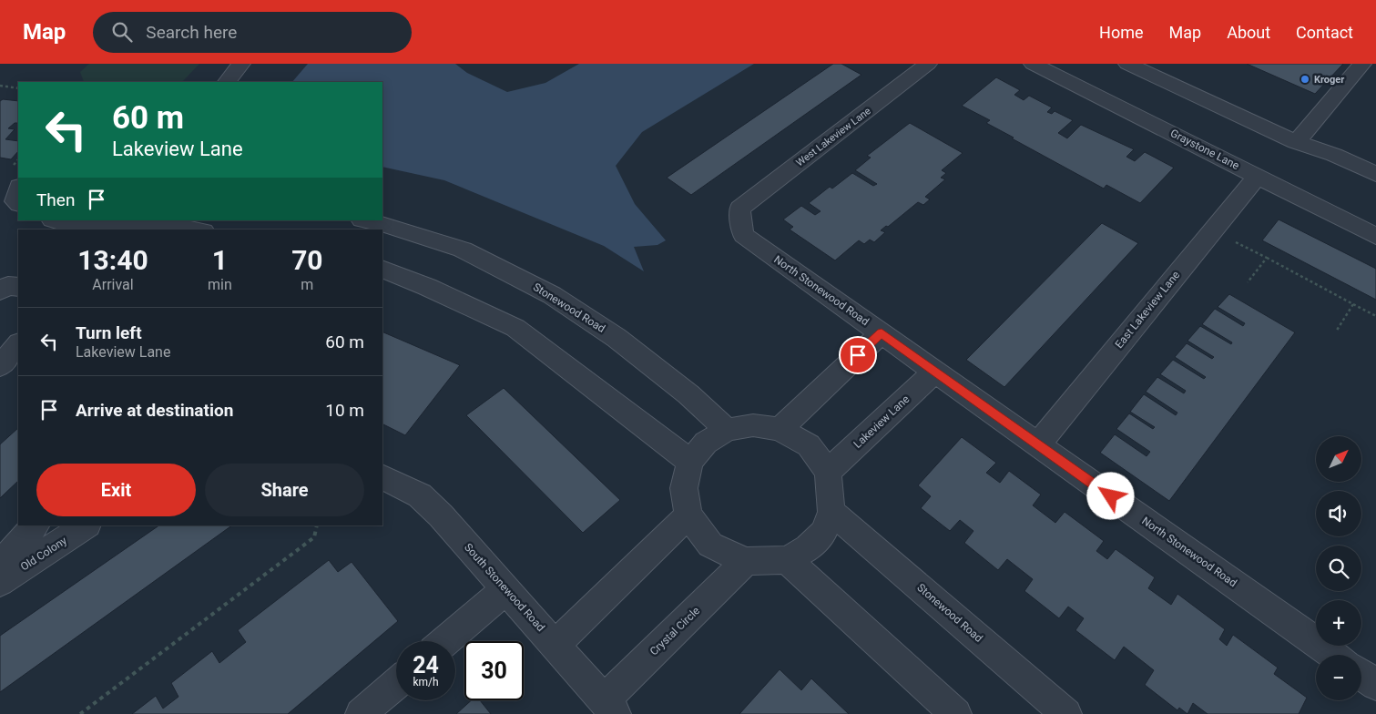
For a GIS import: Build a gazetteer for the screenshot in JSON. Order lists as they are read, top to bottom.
{
  "streets": {
    "street": [
      "West Lakeview Lane",
      "Graystone Lane",
      "North Stonewood Road",
      "Stonewood Road",
      "East Lakeview Lane",
      "Lakeview Lane",
      "Old Colony",
      "South Stonewood Road",
      "Crystal Circle"
    ]
  },
  "crossings": [
    ["West Lakeview Lane", "North Stonewood Road"],
    ["Graystone Lane", "East Lakeview Lane"],
    ["North Stonewood Road", "East Lakeview Lane"],
    ["North Stonewood Road", "Lakeview Lane"],
    ["Stonewood Road", "Lakeview Lane"],
    ["Stonewood Road", "Crystal Circle"],
    ["Lakeview Lane", "Crystal Circle"],
    ["South Stonewood Road", "Crystal Circle"]
  ],
  "places": ["Kroger"],
  "north": "top right",
  "page": {
    "header": "Map",
    "search": "Search here",
    "nav": [
      "Home",
      "Map",
      "About",
      "Contact"
    ],
    "turn": ["60 m", "Lakeview Lane"],
    "then": "Then",
    "eta": [
      "13:40",
      "Arrival",
      "1",
      "min",
      "70",
      "m"
    ],
    "list": [
      {
        "name": "Turn left",
        "note": "Lakeview Lane",
        "value": "60 m"
      },
      {
        "name": "Arrive at destination",
        "value": "10 m"
      }
    ],
    "map_buttons": ["+", "−"],
    "buttons": ["Exit", "Share"],
    "speed": "24 km/h",
    "limit": "30"
  }
}
